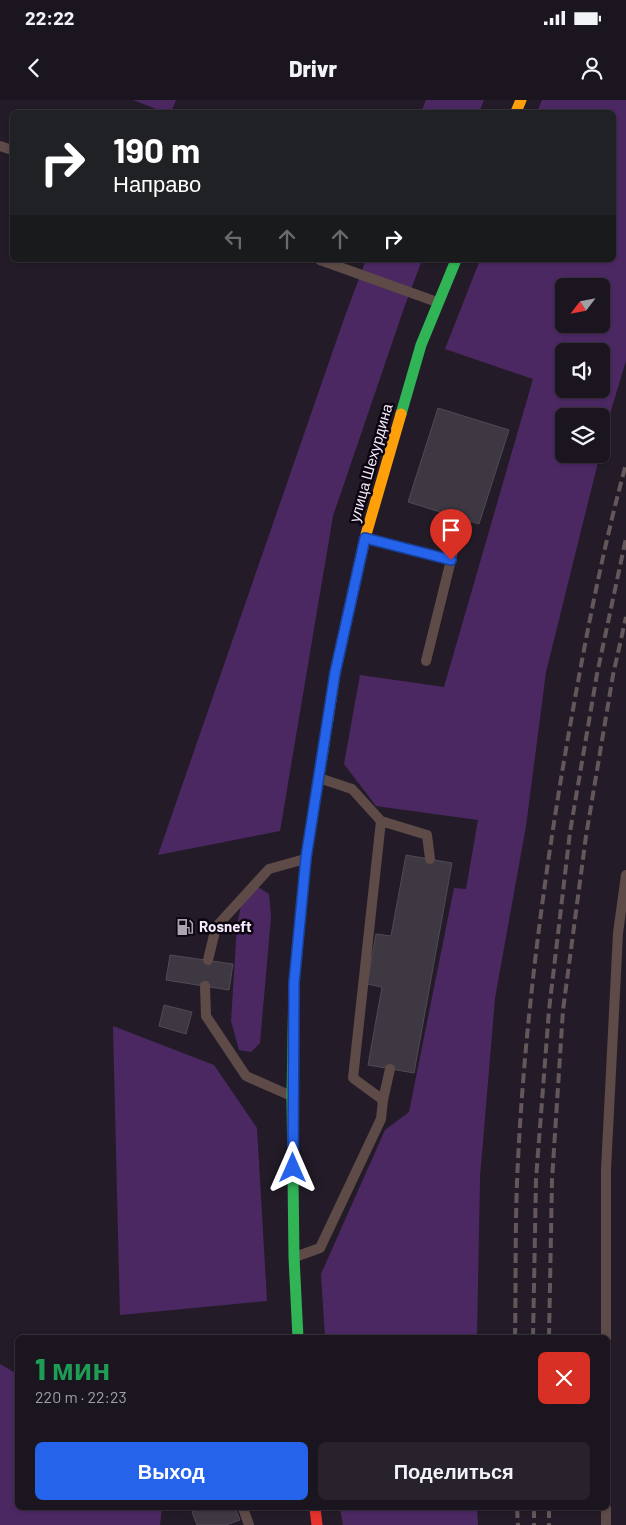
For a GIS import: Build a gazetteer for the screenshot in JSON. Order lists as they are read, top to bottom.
{
  "streets": {
    "main road": ["улица Шехурдина"]
  },
  "places": {
    "fuel station": ["Rosneft"]
  },
  "north": "bottom left",
  "page": {
    "status": "22:22",
    "header": "Drivr",
    "turn": ["190 m", "Направо"],
    "heading": ["1 мин", "220 m · 22:23"],
    "buttons": ["Выход", "Поделиться"]
  }
}
